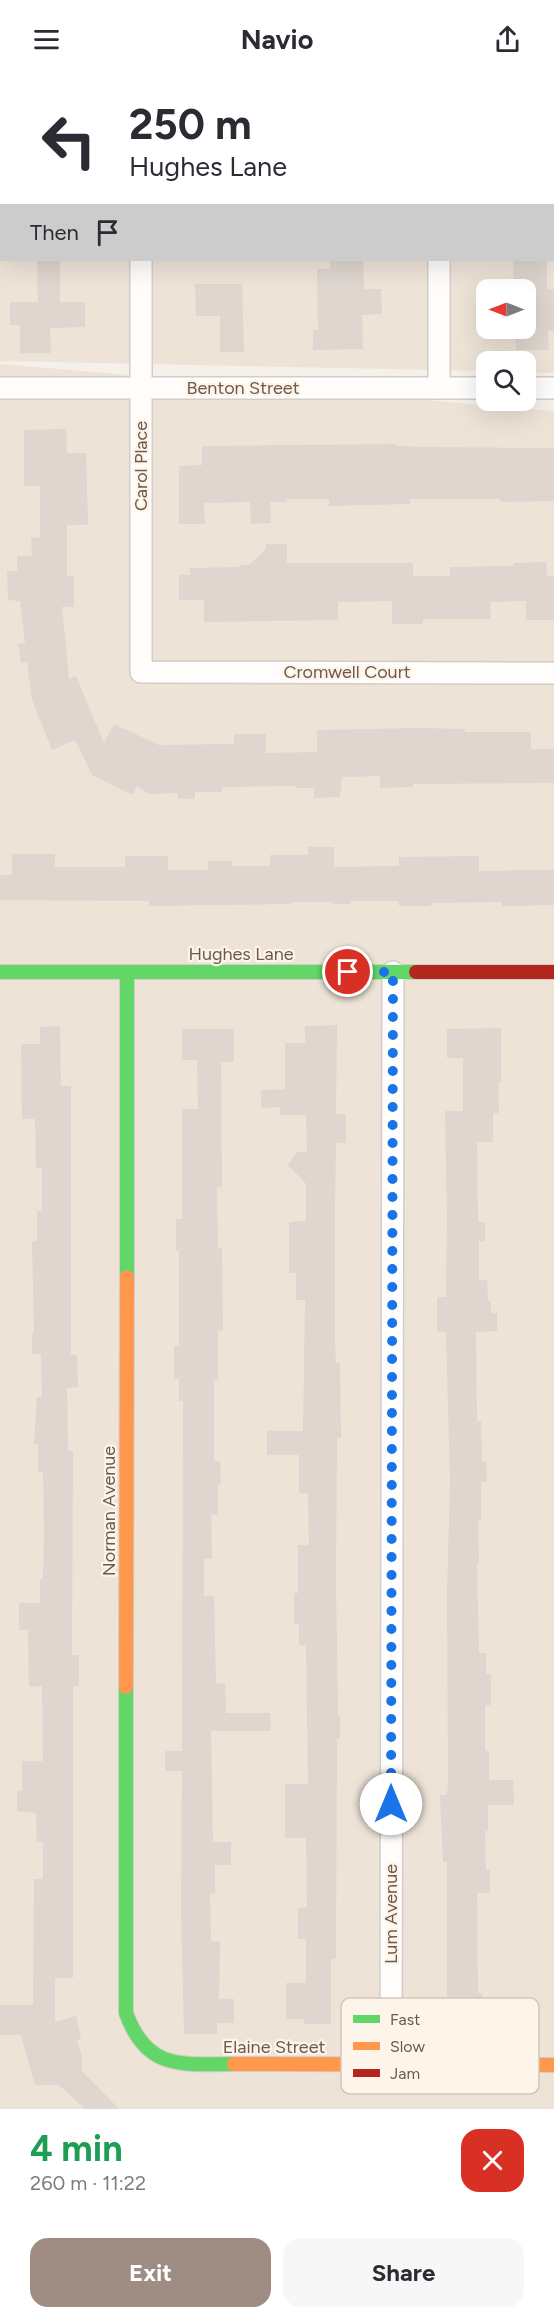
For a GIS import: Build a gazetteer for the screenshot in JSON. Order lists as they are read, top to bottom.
{
  "streets": {
    "street": [
      "Benton Street",
      "Carol Place",
      "Cromwell Court",
      "Hughes Lane",
      "Norman Avenue",
      "Lum Avenue",
      "Elaine Street"
    ]
  },
  "crossings": [
    ["Benton Street", "Carol Place"],
    ["Carol Place", "Cromwell Court"],
    ["Hughes Lane", "Norman Avenue"],
    ["Hughes Lane", "Lum Avenue"],
    ["Norman Avenue", "Elaine Street"]
  ],
  "legend": ["Fast", "Slow", "Jam"],
  "north": "left",
  "page": {
    "header": "Navio",
    "turn": ["250 m", "Hughes Lane"],
    "then": "Then",
    "heading": ["4 min", "260 m · 11:22"],
    "buttons": ["Exit", "Share"]
  }
}
